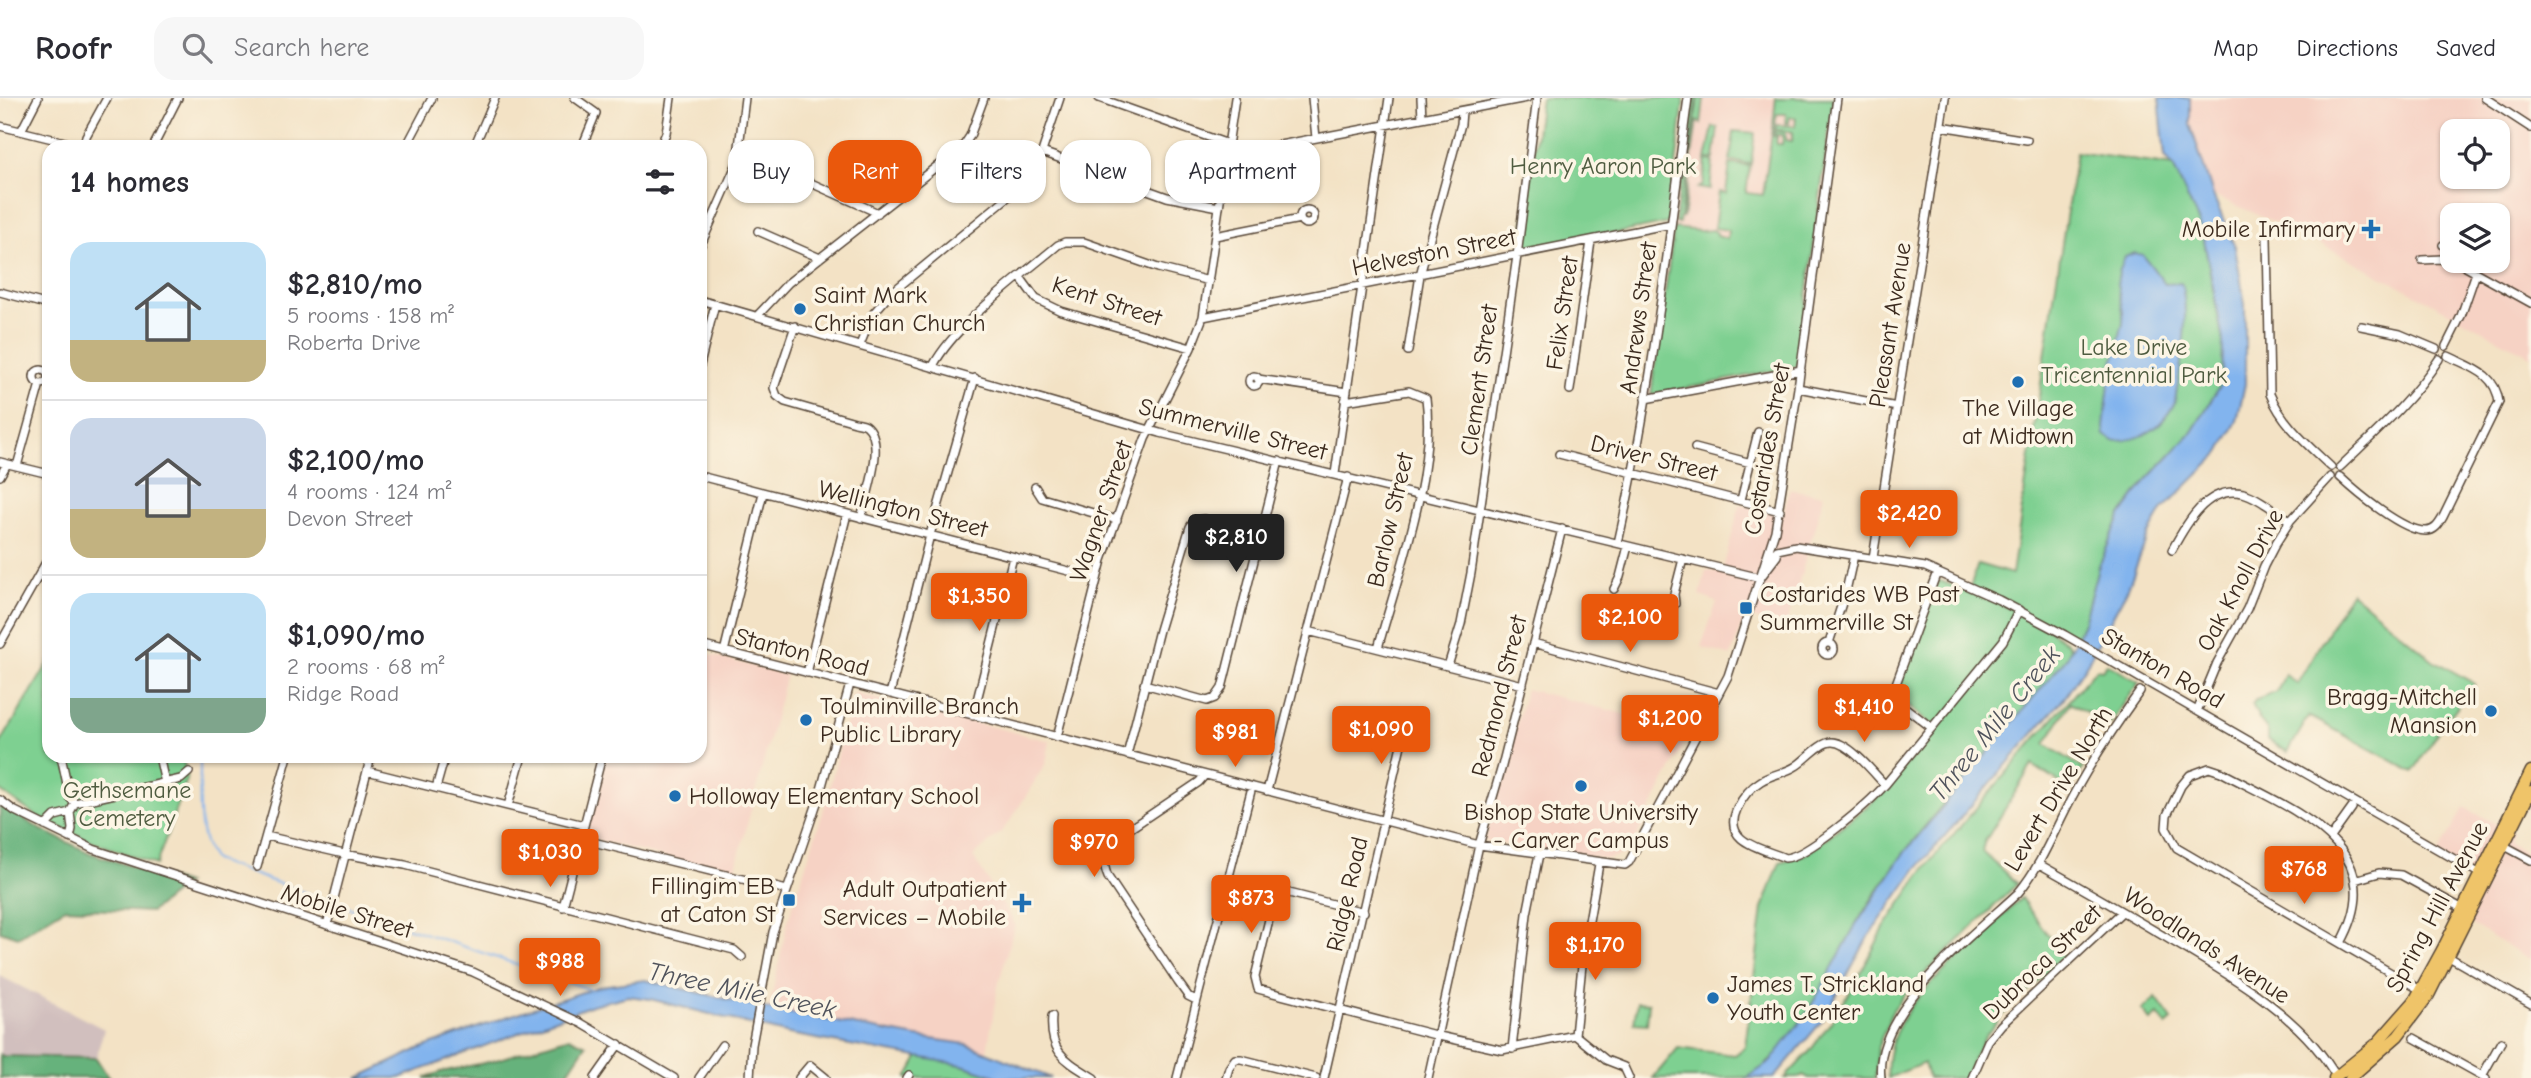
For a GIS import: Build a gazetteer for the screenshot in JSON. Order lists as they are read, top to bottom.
{
  "streets": {
    "main road": ["Spring Hill Avenue"],
    "street": [
      "Helveston Street",
      "Kent Street",
      "Felix Street",
      "Andrews Street",
      "Pleasant Avenue",
      "Clement Street",
      "Summerville Street",
      "Costarides Street",
      "Driver Street",
      "Wellington Street",
      "Wagner Street",
      "Barlow Street",
      "Oak Knoll Drive",
      "Stanton Road",
      "Redmond Street",
      "Levert Drive North",
      "Ridge Road",
      "Mobile Street",
      "Woodlands Avenue",
      "Dubroca Street"
    ]
  },
  "crossings": [
    ["Helveston Street", "Felix Street"],
    ["Helveston Street", "Andrews Street"],
    ["Helveston Street", "Clement Street"],
    ["Helveston Street", "Wagner Street"],
    ["Kent Street", "Wagner Street"],
    ["Andrews Street", "Summerville Street"],
    ["Andrews Street", "Driver Street"],
    ["Pleasant Avenue", "Stanton Road"],
    ["Clement Street", "Summerville Street"],
    ["Summerville Street", "Costarides Street"],
    ["Summerville Street", "Wagner Street"],
    ["Summerville Street", "Barlow Street"],
    ["Summerville Street", "Redmond Street"],
    ["Costarides Street", "Driver Street"],
    ["Costarides Street", "Stanton Road"],
    ["Wellington Street", "Wagner Street"],
    ["Wagner Street", "Stanton Road"],
    ["Oak Knoll Drive", "Stanton Road"],
    ["Stanton Road", "Redmond Street"],
    ["Stanton Road", "Ridge Road"],
    ["Stanton Road", "Spring Hill Avenue"],
    ["Levert Drive North", "Woodlands Avenue"],
    ["Spring Hill Avenue", "Woodlands Avenue"],
    ["Woodlands Avenue", "Dubroca Street"]
  ],
  "water": ["Three Mile Creek"],
  "parks": ["Henry Aaron Park", "Lake Drive Tricentennial Park", "Gethsemane Cemetery"],
  "places": {
    "health": ["Mobile Infirmary", "Adult Outpatient Services – Mobile"],
    "other": [
      "Saint Mark Christian Church",
      "The Village at Midtown",
      "Bragg-Mitchell Mansion",
      "Toulminville Branch Public Library",
      "Bishop State University - Carver Campus",
      "Holloway Elementary School",
      "James T. Strickland Youth Center"
    ],
    "transit": ["Costarides WB Past Summerville St", "Fillingim EB at Caton St"]
  },
  "page": {
    "header": "Roofr",
    "search": "Search here",
    "nav": ["Map", "Directions", "Saved"],
    "chip": [
      "Buy",
      "Rent",
      "Filters",
      "New",
      "Apartment"
    ],
    "heading": "14 homes",
    "list": [
      {
        "name": "$2,810/mo",
        "note": "5 rooms · 158 m² · Roberta Drive"
      },
      {
        "name": "$2,100/mo",
        "note": "4 rooms · 124 m² · Devon Street"
      },
      {
        "name": "$1,090/mo",
        "note": "2 rooms · 68 m² · Ridge Road"
      }
    ],
    "price": [
      "$2,420",
      "$2,810",
      "$1,350",
      "$2,100",
      "$1,410",
      "$1,200",
      "$1,090",
      "$981",
      "$970",
      "$1,030",
      "$768",
      "$873",
      "$1,170",
      "$988"
    ]
  }
}
